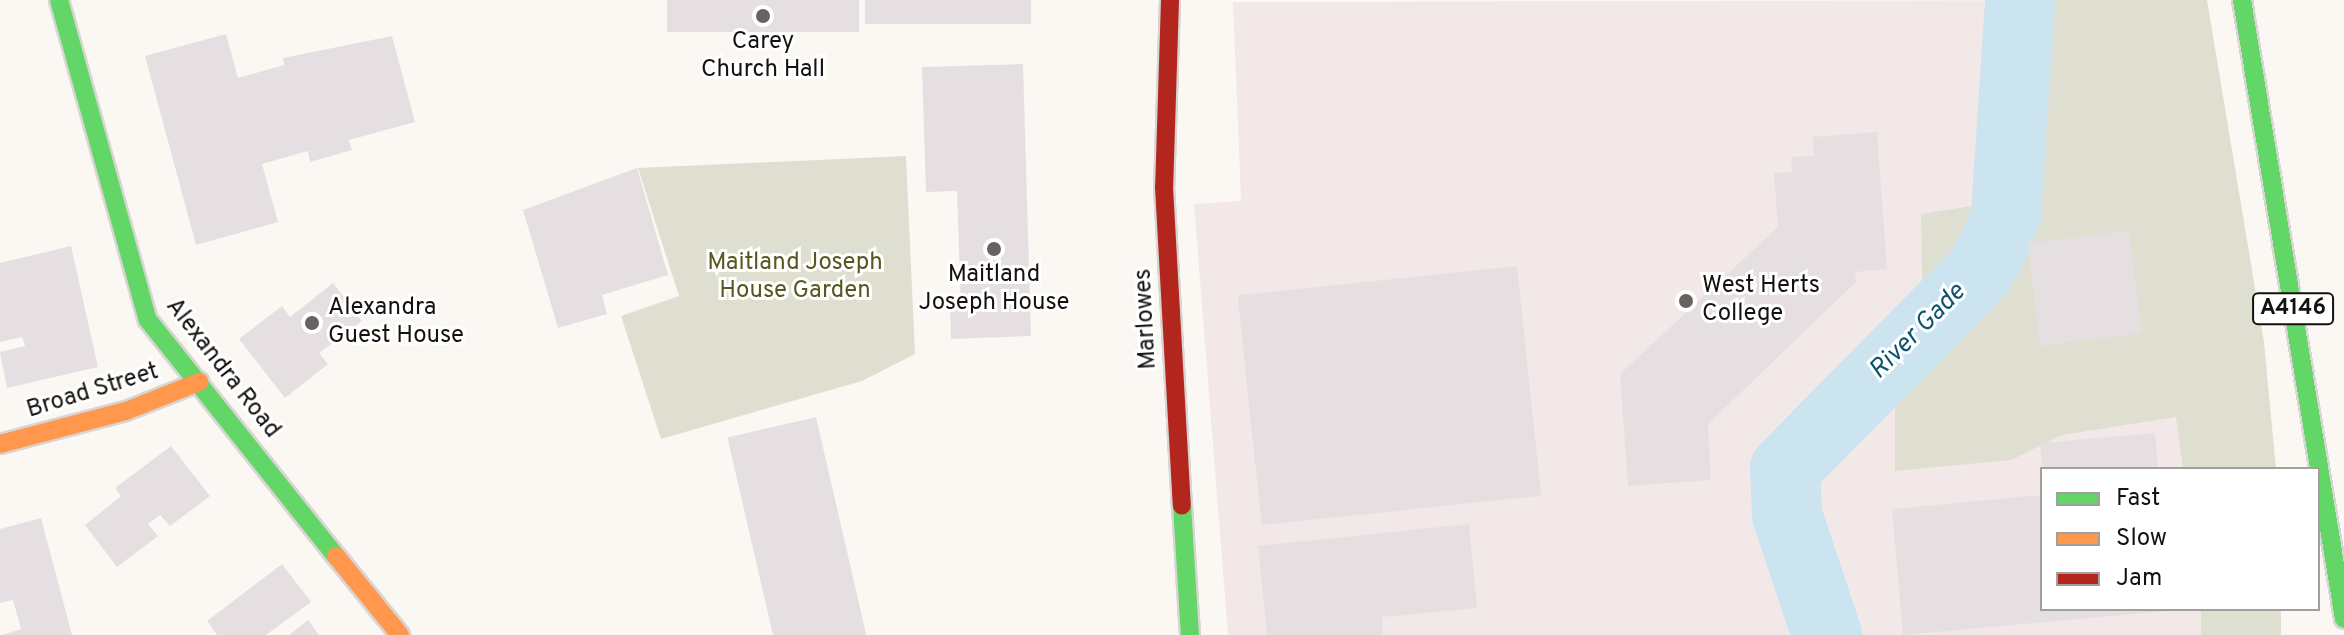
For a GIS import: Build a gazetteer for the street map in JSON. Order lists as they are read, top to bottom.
{
  "streets": {
    "street": [
      "A4146",
      "Marlowes",
      "Alexandra Road",
      "Broad Street"
    ]
  },
  "crossings": [
    ["Alexandra Road", "Broad Street"]
  ],
  "water": ["River Gade"],
  "parks": ["Maitland Joseph House Garden"],
  "places": [
    "Carey Church Hall",
    "Maitland Joseph House",
    "West Herts College",
    "Alexandra Guest House"
  ],
  "legend": ["Fast", "Slow", "Jam"]
}
